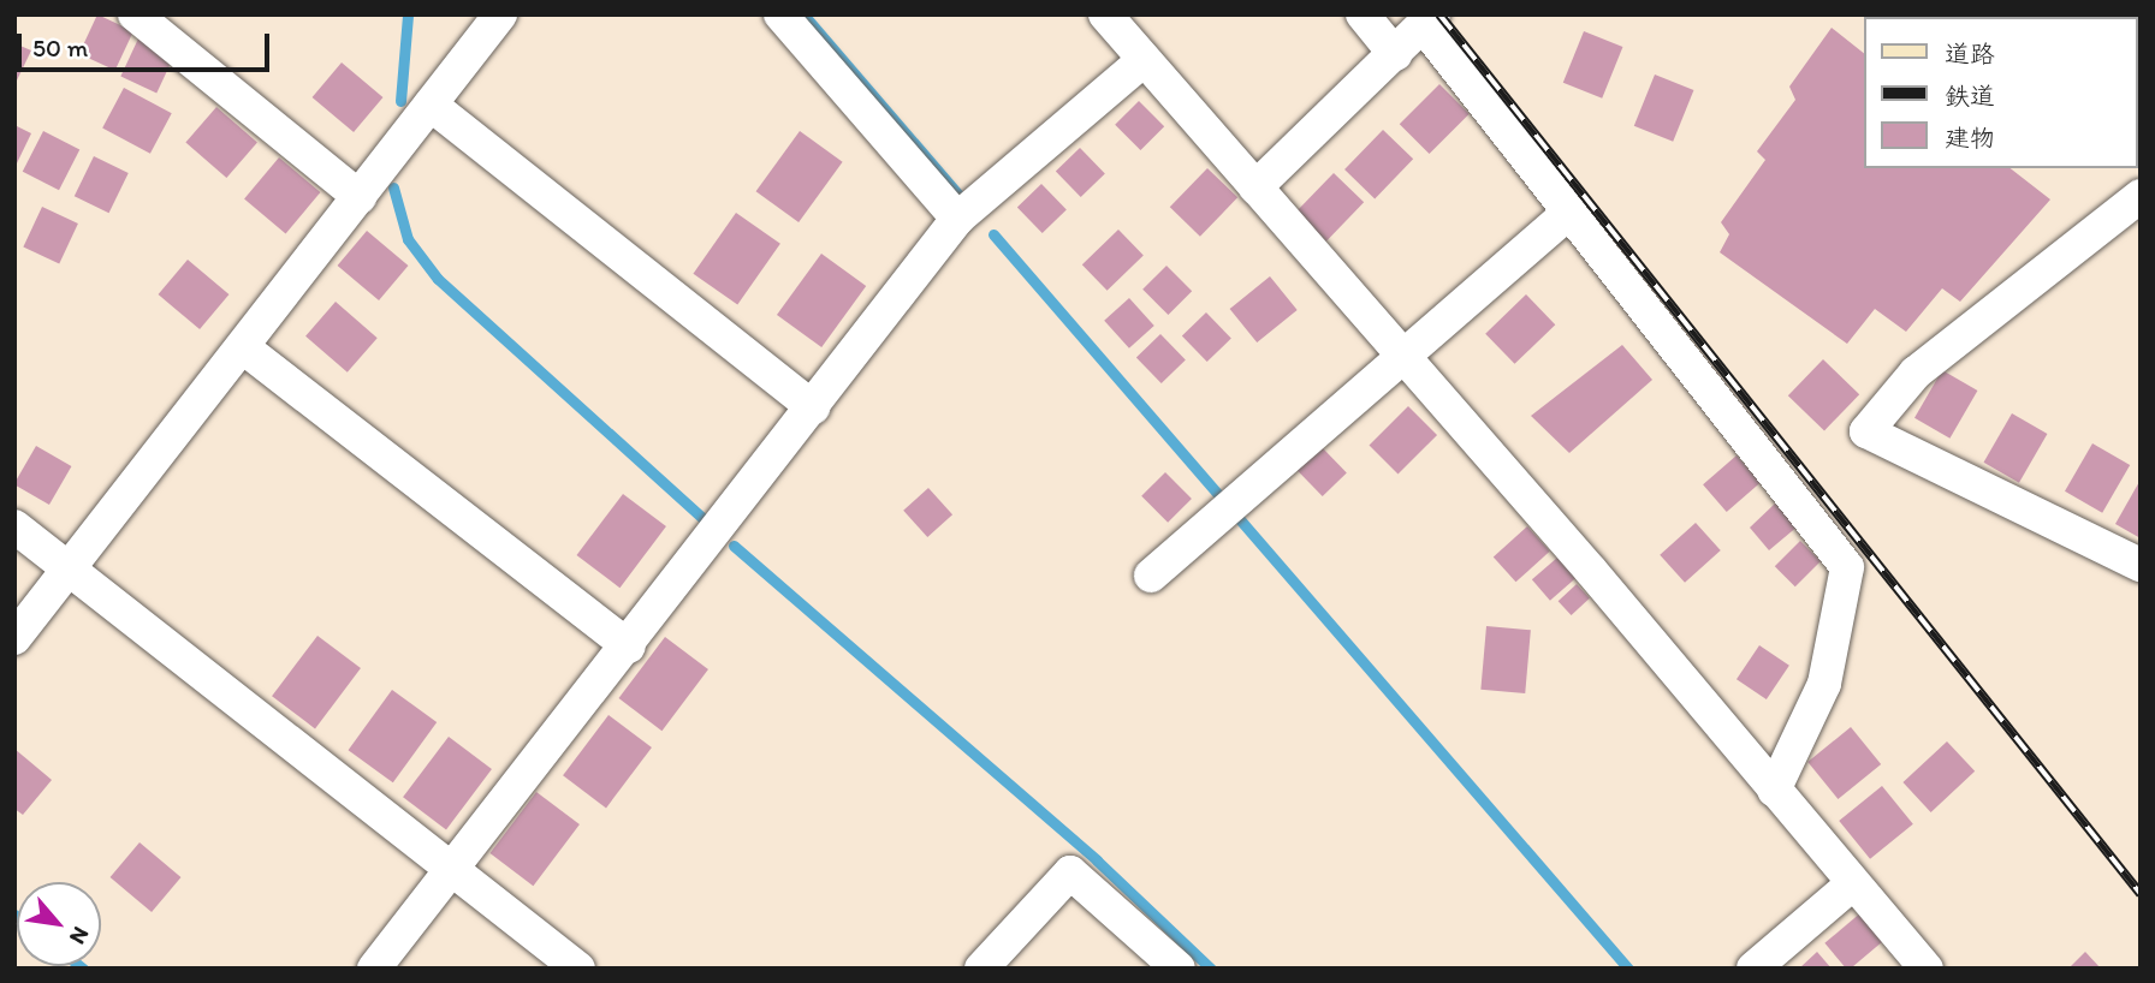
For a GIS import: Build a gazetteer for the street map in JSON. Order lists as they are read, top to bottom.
{
  "legend": ["道路", "鉄道", "建物"],
  "scale_bar": "50 m",
  "north": "bottom right"
}
